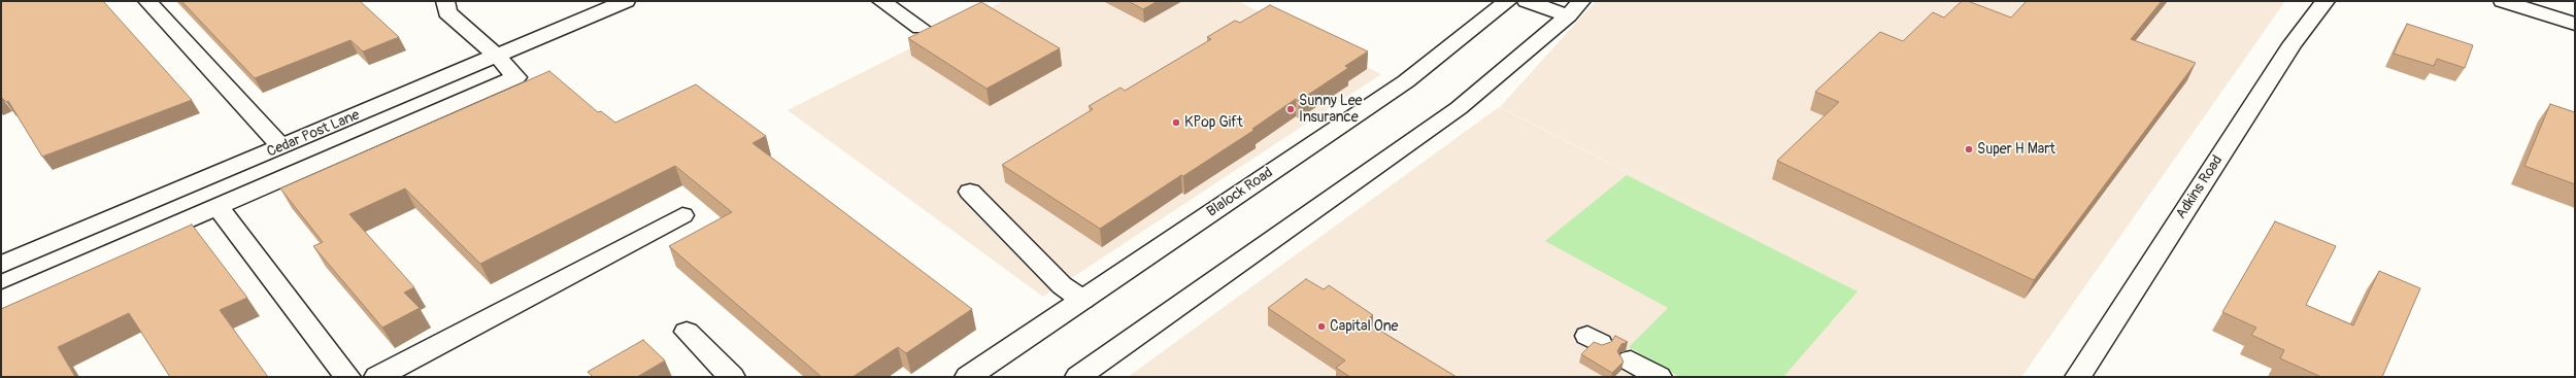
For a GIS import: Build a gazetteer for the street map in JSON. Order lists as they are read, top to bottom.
{
  "streets": {
    "main road": ["Cedar Post Lane", "Adkins Road", "Blalock Road"]
  },
  "places": [
    "Sunny Lee Insurance",
    "KPop Gift",
    "Super H Mart",
    "Capital One"
  ]
}
